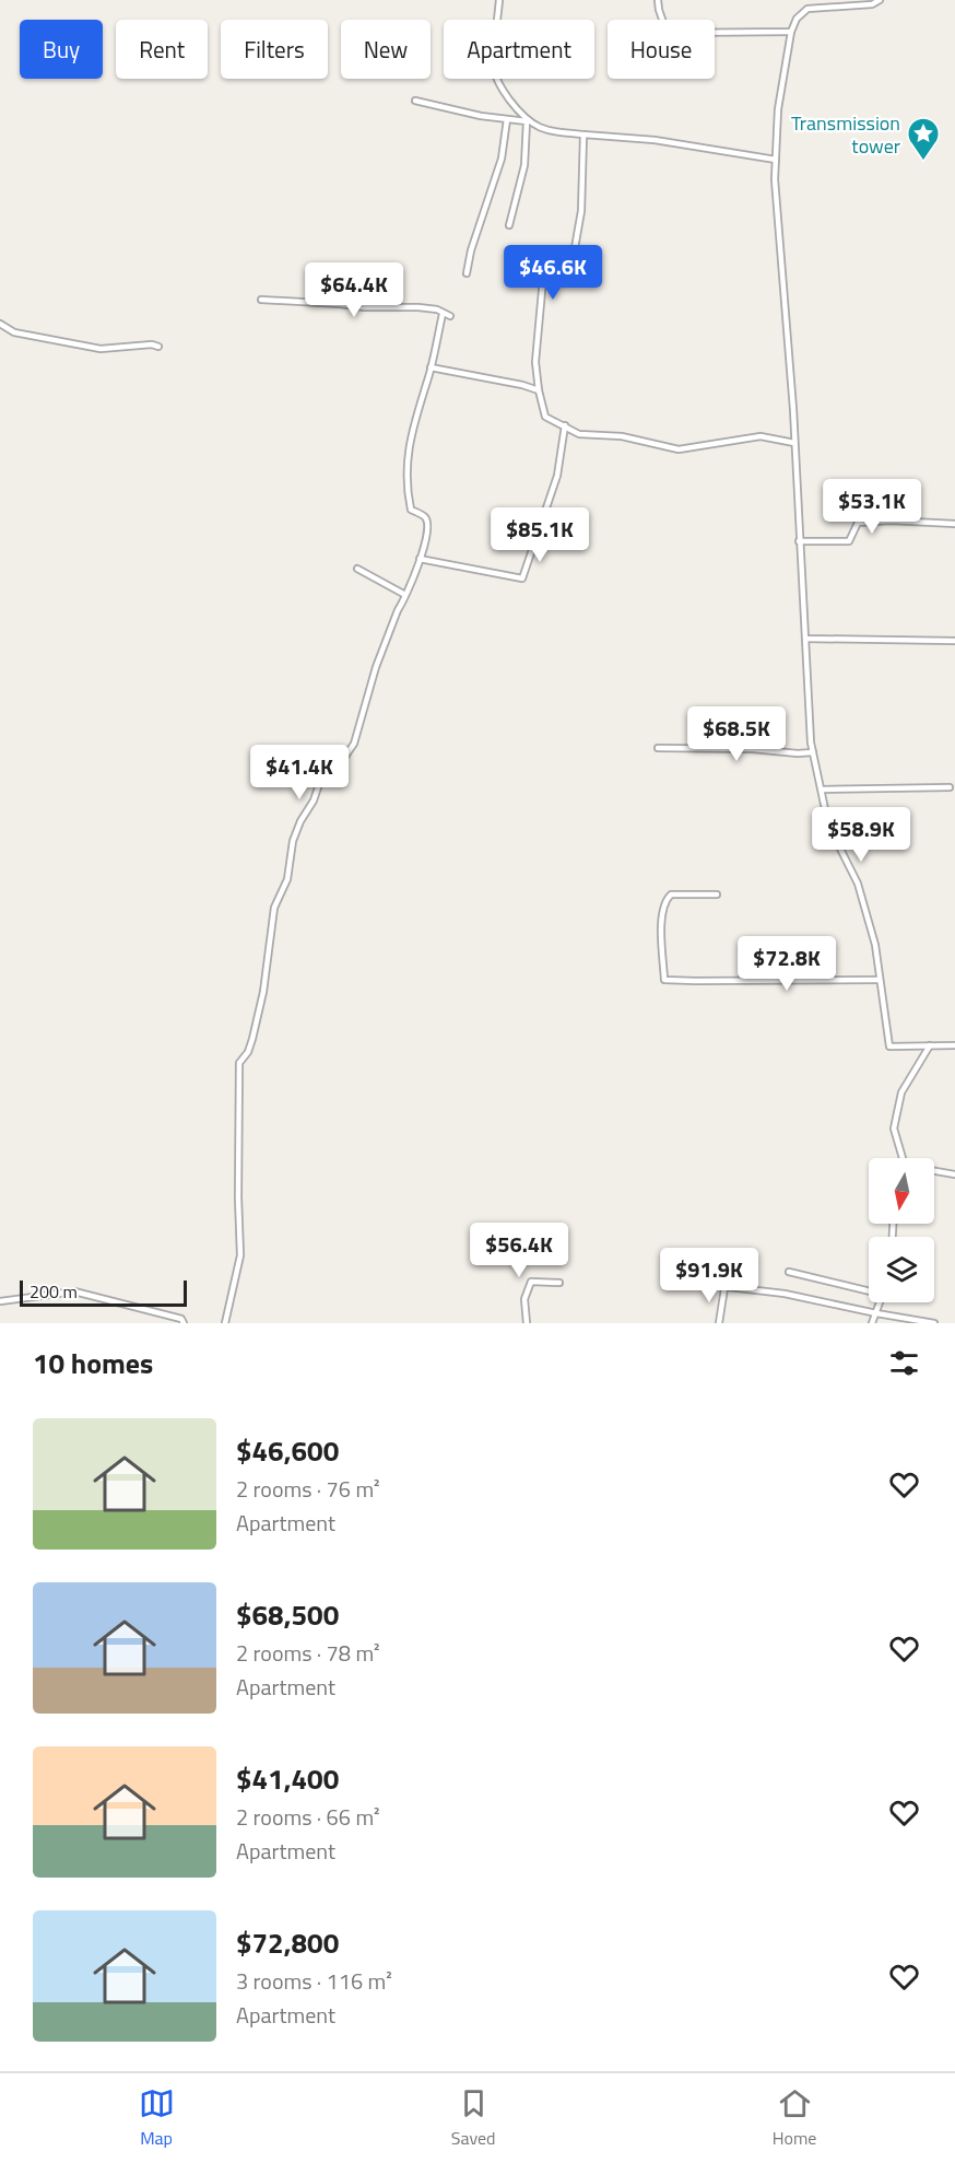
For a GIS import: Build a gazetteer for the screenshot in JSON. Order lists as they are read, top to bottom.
{
  "places": {
    "place": ["Transmission tower"]
  },
  "scale_bar": "200 m",
  "north": "bottom",
  "page": {
    "chip": [
      "Buy",
      "Rent",
      "Filters",
      "New",
      "Apartment",
      "House"
    ],
    "price": [
      "$46.6K",
      "$64.4K",
      "$53.1K",
      "$85.1K",
      "$68.5K",
      "$41.4K",
      "$58.9K",
      "$72.8K",
      "$56.4K",
      "$91.9K"
    ],
    "scale": "200 m",
    "heading": "10 homes",
    "list": [
      {
        "name": "$46,600",
        "note": "2 rooms · 76 m² · Apartment"
      },
      {
        "name": "$68,500",
        "note": "2 rooms · 78 m² · Apartment"
      },
      {
        "name": "$41,400",
        "note": "2 rooms · 66 m² · Apartment"
      },
      {
        "name": "$72,800",
        "note": "3 rooms · 116 m² · Apartment"
      }
    ],
    "tabs": ["Map", "Saved", "Home"]
  }
}
